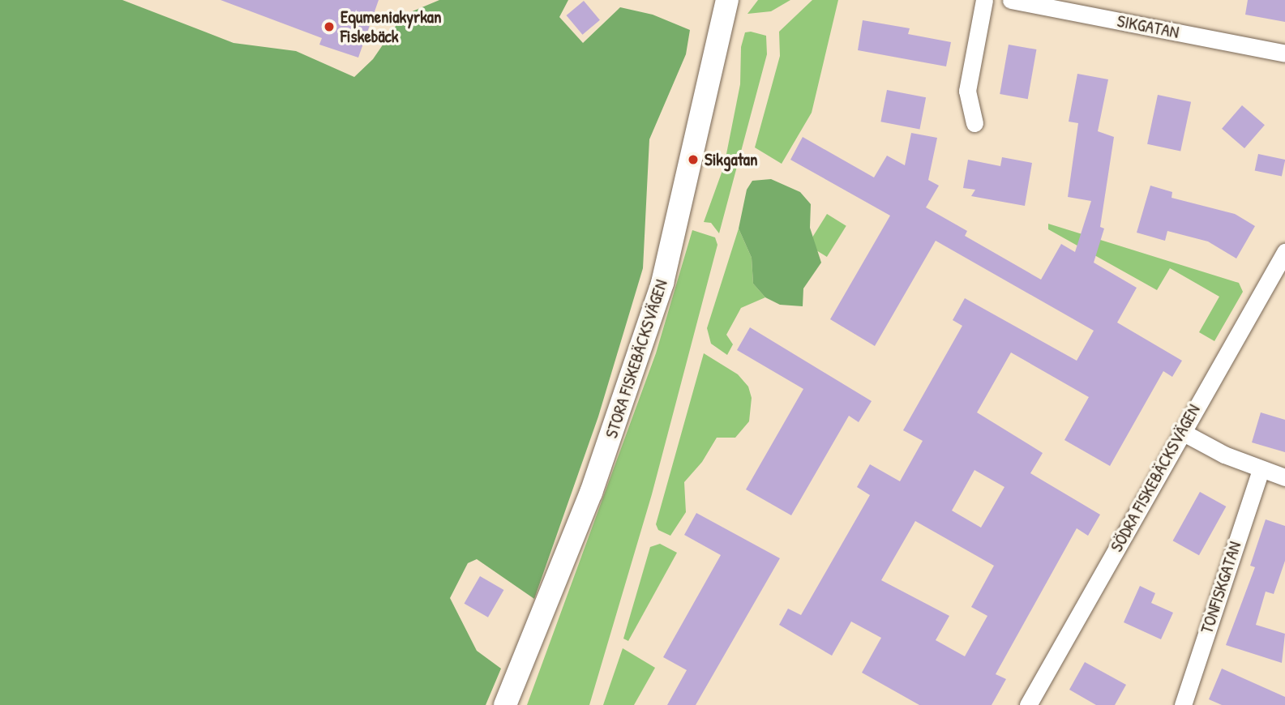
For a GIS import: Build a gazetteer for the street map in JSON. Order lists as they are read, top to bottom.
{
  "streets": {
    "street": [
      "SIKGATAN",
      "STORA FISKEBÄCKSVÄGEN",
      "SÖDRA FISKEBÄCKSVÄGEN",
      "TONFISKGATAN"
    ]
  },
  "places": ["Equmeniakyrkan Fiskebäck", "Sikgatan"]
}
